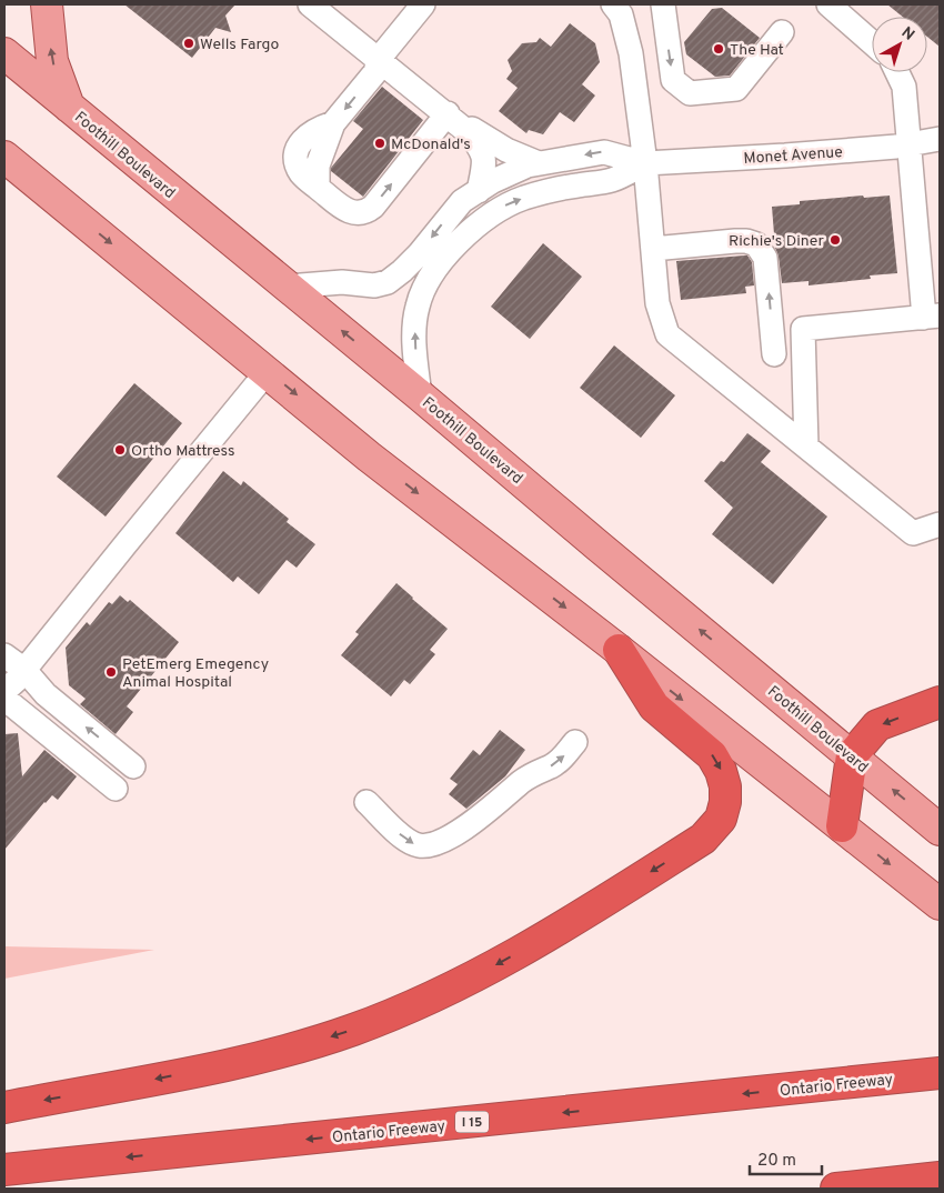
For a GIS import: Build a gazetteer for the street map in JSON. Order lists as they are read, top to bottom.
{
  "streets": {
    "highway": ["Ontario Freeway", "I 15"],
    "main road": ["Foothill Boulevard"],
    "street": ["Monet Avenue"]
  },
  "crossings": [
    ["Foothill Boulevard", "Monet Avenue"]
  ],
  "one_way": ["Ontario Freeway"],
  "places": [
    "Wells Fargo",
    "The Hat",
    "McDonald's",
    "Richie's Diner",
    "Ortho Mattress",
    "PetEmerg Emegency Animal Hospital"
  ],
  "scale_bar": "20 m",
  "north": "top right"
}
